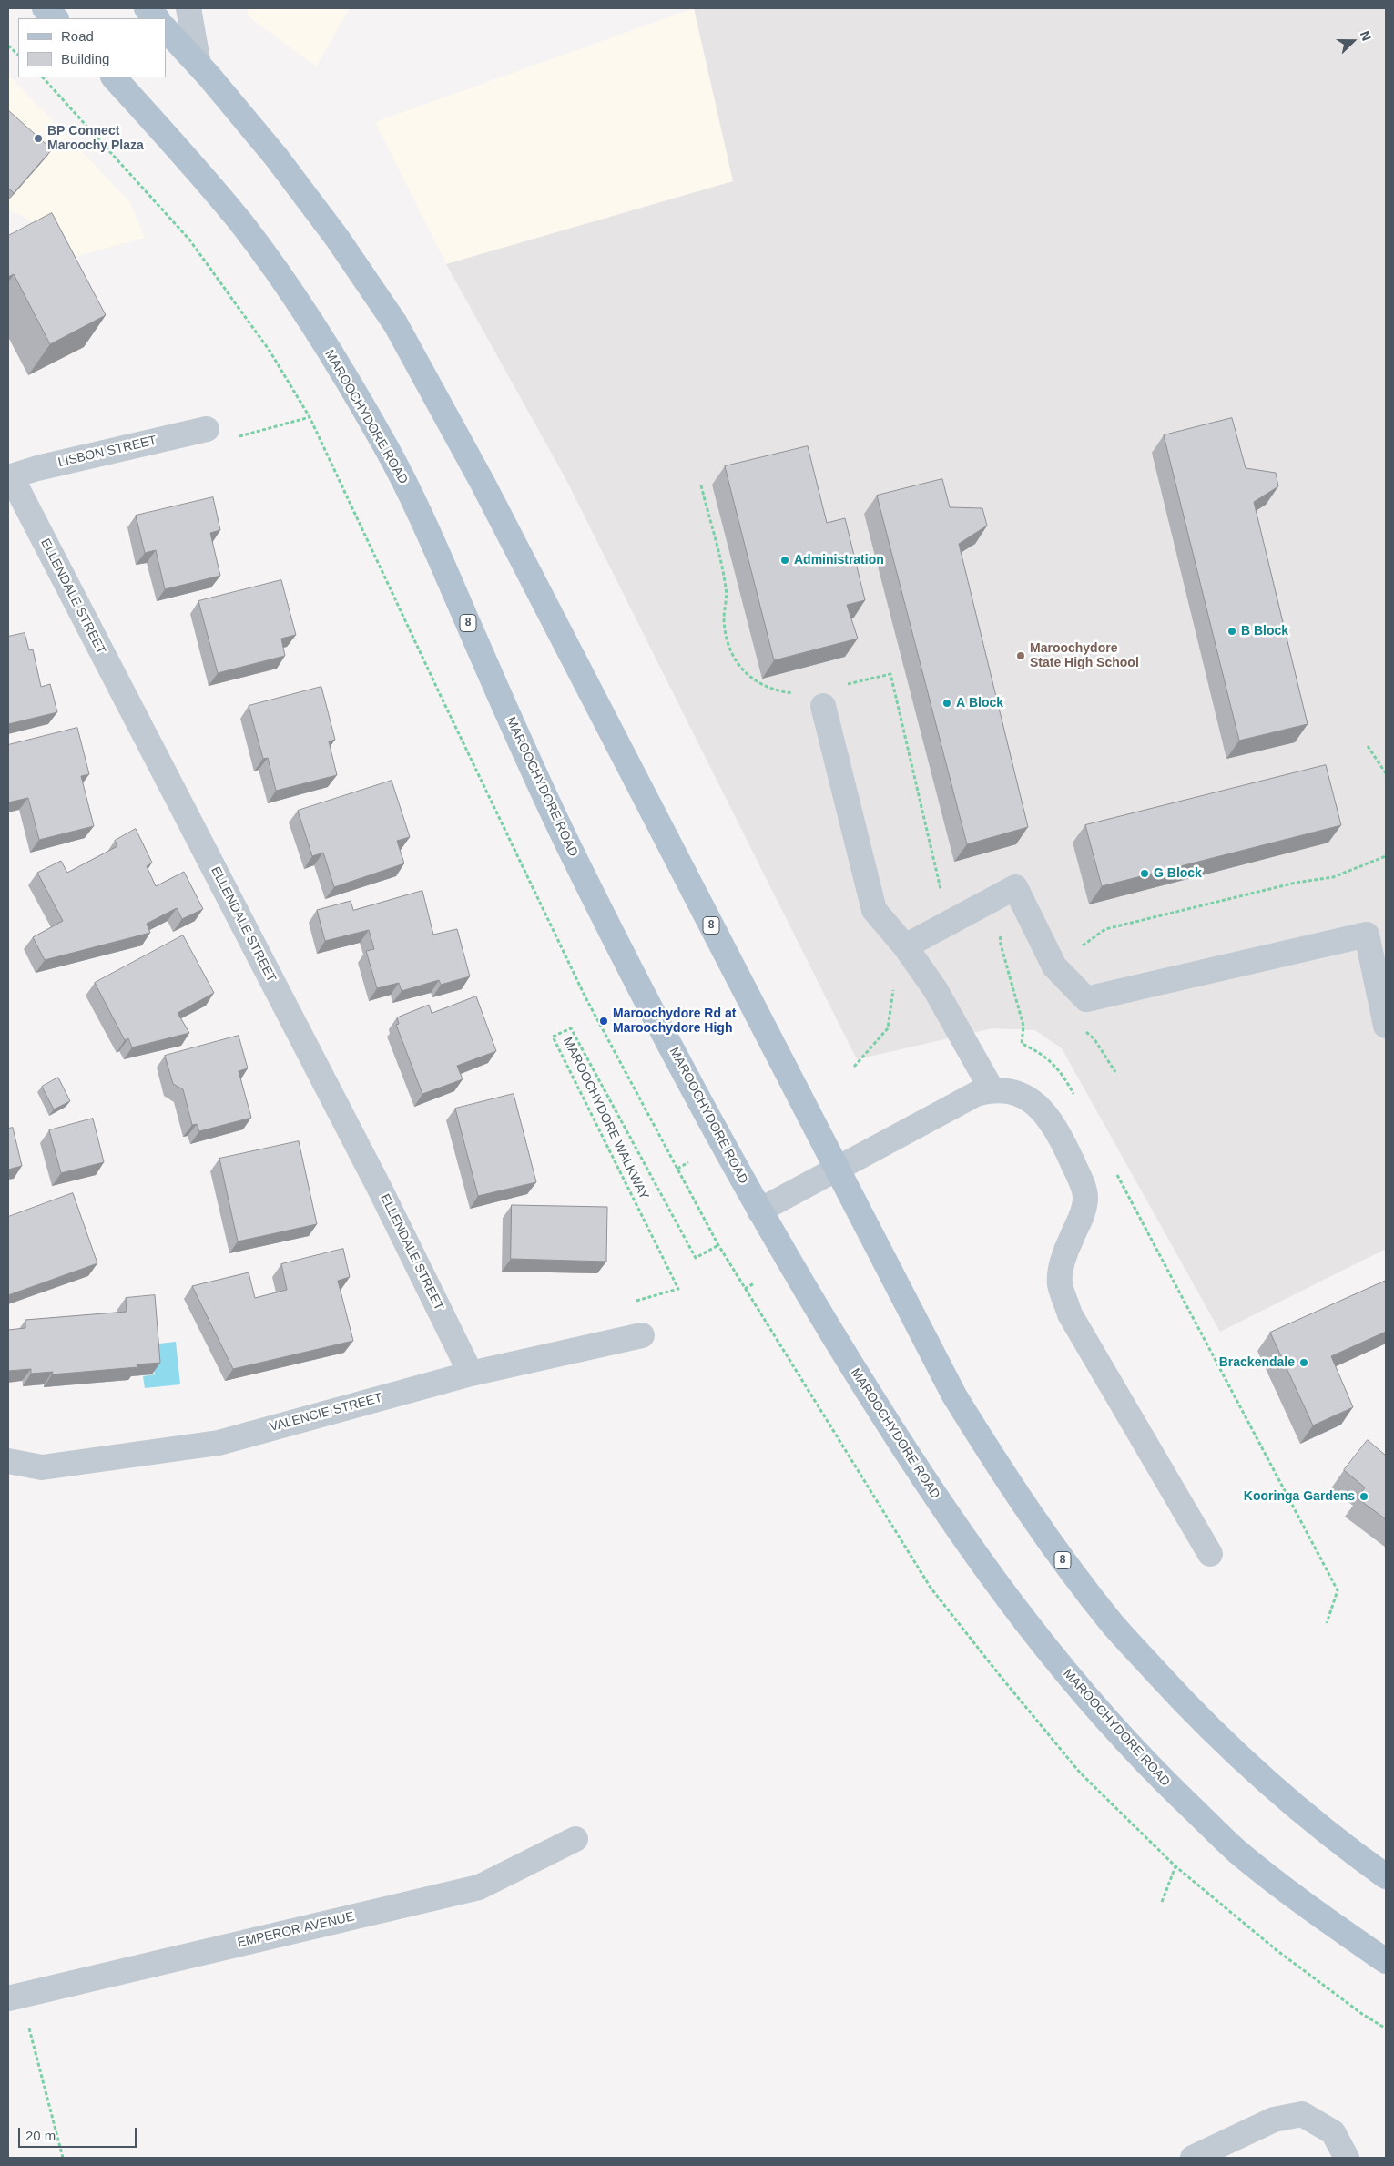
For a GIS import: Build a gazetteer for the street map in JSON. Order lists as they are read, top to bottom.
{
  "streets": {
    "main road": ["MAROOCHYDORE ROAD", "8"],
    "street": [
      "LISBON STREET",
      "ELLENDALE STREET",
      "VALENCIE STREET",
      "EMPEROR AVENUE"
    ],
    "path": ["MAROOCHYDORE WALKWAY"]
  },
  "crossings": [
    ["LISBON STREET", "ELLENDALE STREET"],
    ["ELLENDALE STREET", "VALENCIE STREET"],
    ["MAROOCHYDORE WALKWAY", "VALENCIE STREET"]
  ],
  "places": [
    "BP Connect Maroochy Plaza",
    "Administration",
    "B Block",
    "Maroochydore State High School",
    "A Block",
    "G Block",
    "Maroochydore Rd at Maroochydore High",
    "Brackendale",
    "Kooringa Gardens"
  ],
  "legend": ["Road", "Building"],
  "scale_bar": "20 m",
  "north": "right"
}
